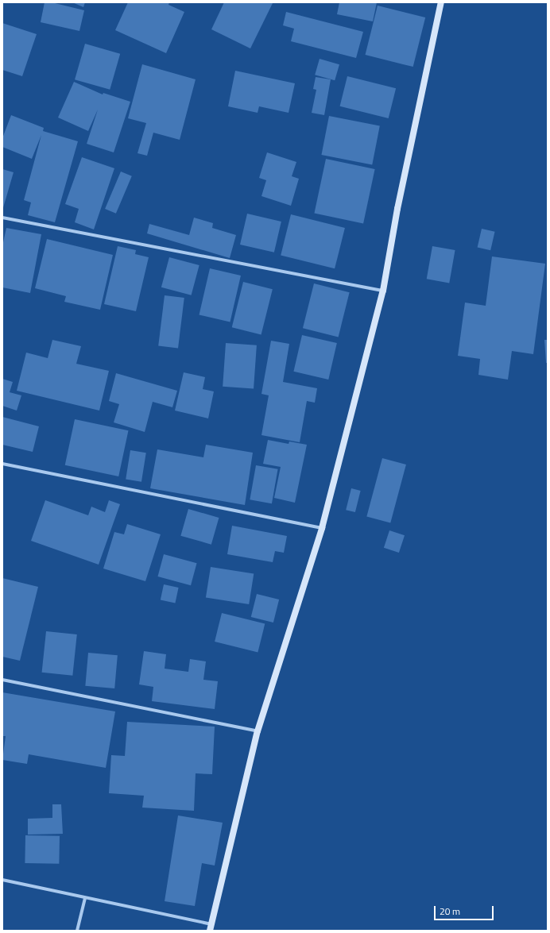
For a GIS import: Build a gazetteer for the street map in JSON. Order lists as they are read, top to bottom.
{
  "scale_bar": "20 m"
}
